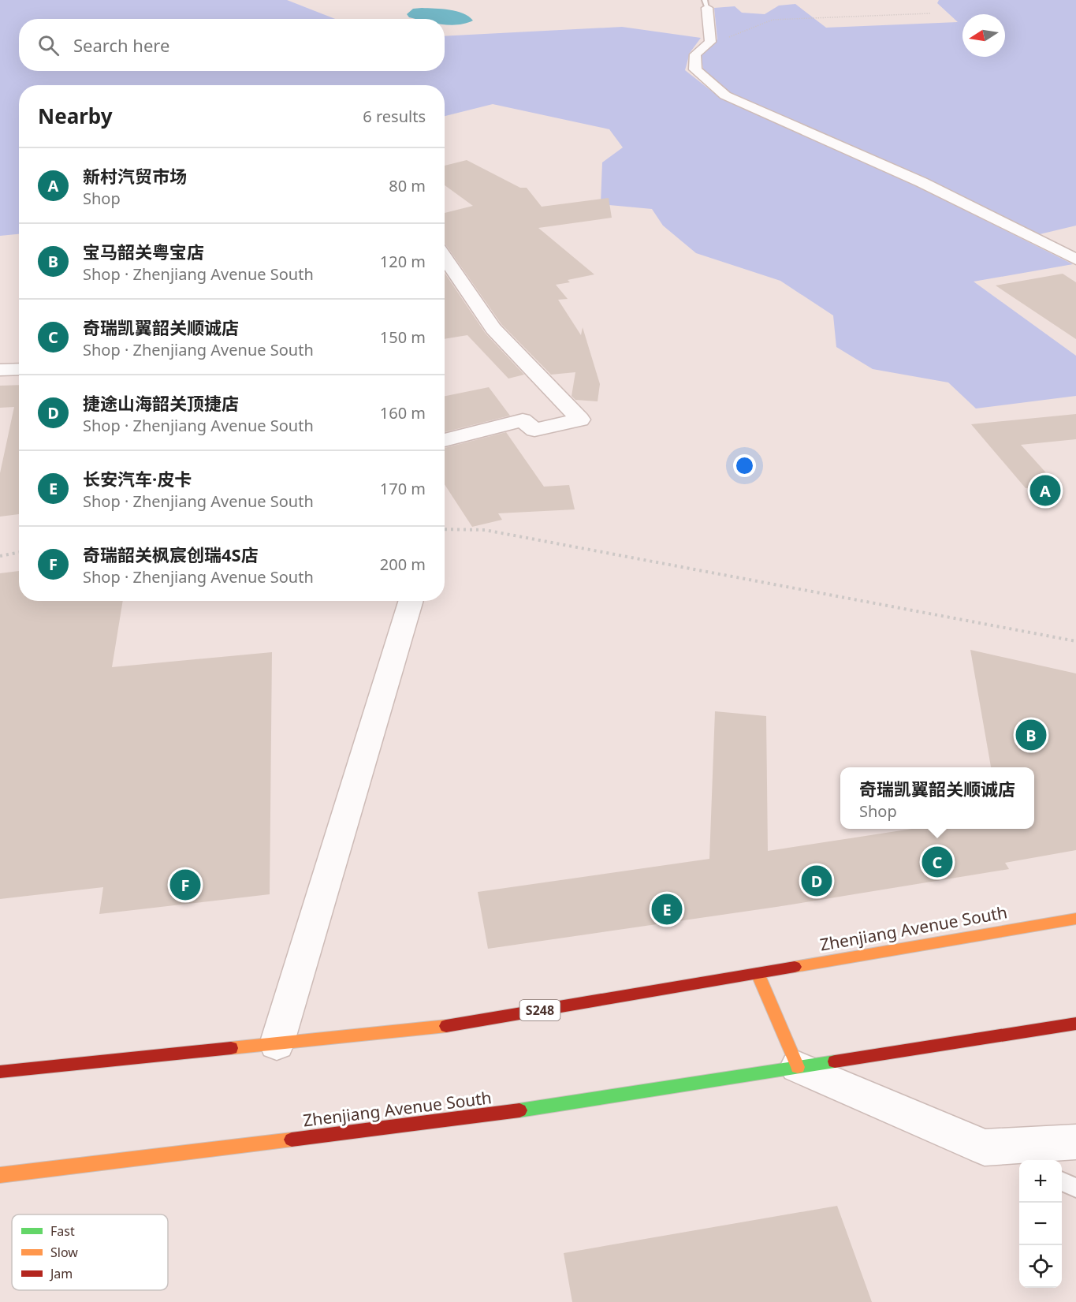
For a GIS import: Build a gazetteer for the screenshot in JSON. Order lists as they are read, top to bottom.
{
  "streets": {
    "main road": ["Zhenjiang Avenue South", "S248"]
  },
  "legend": ["Fast", "Slow", "Jam"],
  "north": "left",
  "page": {
    "search": "Search here",
    "heading": ["Nearby", "6 results"],
    "list": [
      {
        "mark": "A",
        "name": "新村汽贸市场",
        "note": "Shop",
        "value": "80 m"
      },
      {
        "mark": "B",
        "name": "宝马韶关粤宝店",
        "note": "Shop · Zhenjiang Avenue South",
        "value": "120 m"
      },
      {
        "mark": "C",
        "name": "奇瑞凯翼韶关顺诚店",
        "note": "Shop · Zhenjiang Avenue South",
        "value": "150 m"
      },
      {
        "mark": "D",
        "name": "捷途山海韶关顶捷店",
        "note": "Shop · Zhenjiang Avenue South",
        "value": "160 m"
      },
      {
        "mark": "E",
        "name": "长安汽车·皮卡",
        "note": "Shop · Zhenjiang Avenue South",
        "value": "170 m"
      },
      {
        "mark": "F",
        "name": "奇瑞韶关枫宸创瑞4S店",
        "note": "Shop · Zhenjiang Avenue South",
        "value": "200 m"
      }
    ],
    "pins": [
      "A",
      "B",
      "C",
      "D",
      "F",
      "E"
    ],
    "popup": ["奇瑞凯翼韶关顺诚店", "Shop"],
    "map_buttons": ["+", "−"]
  }
}
